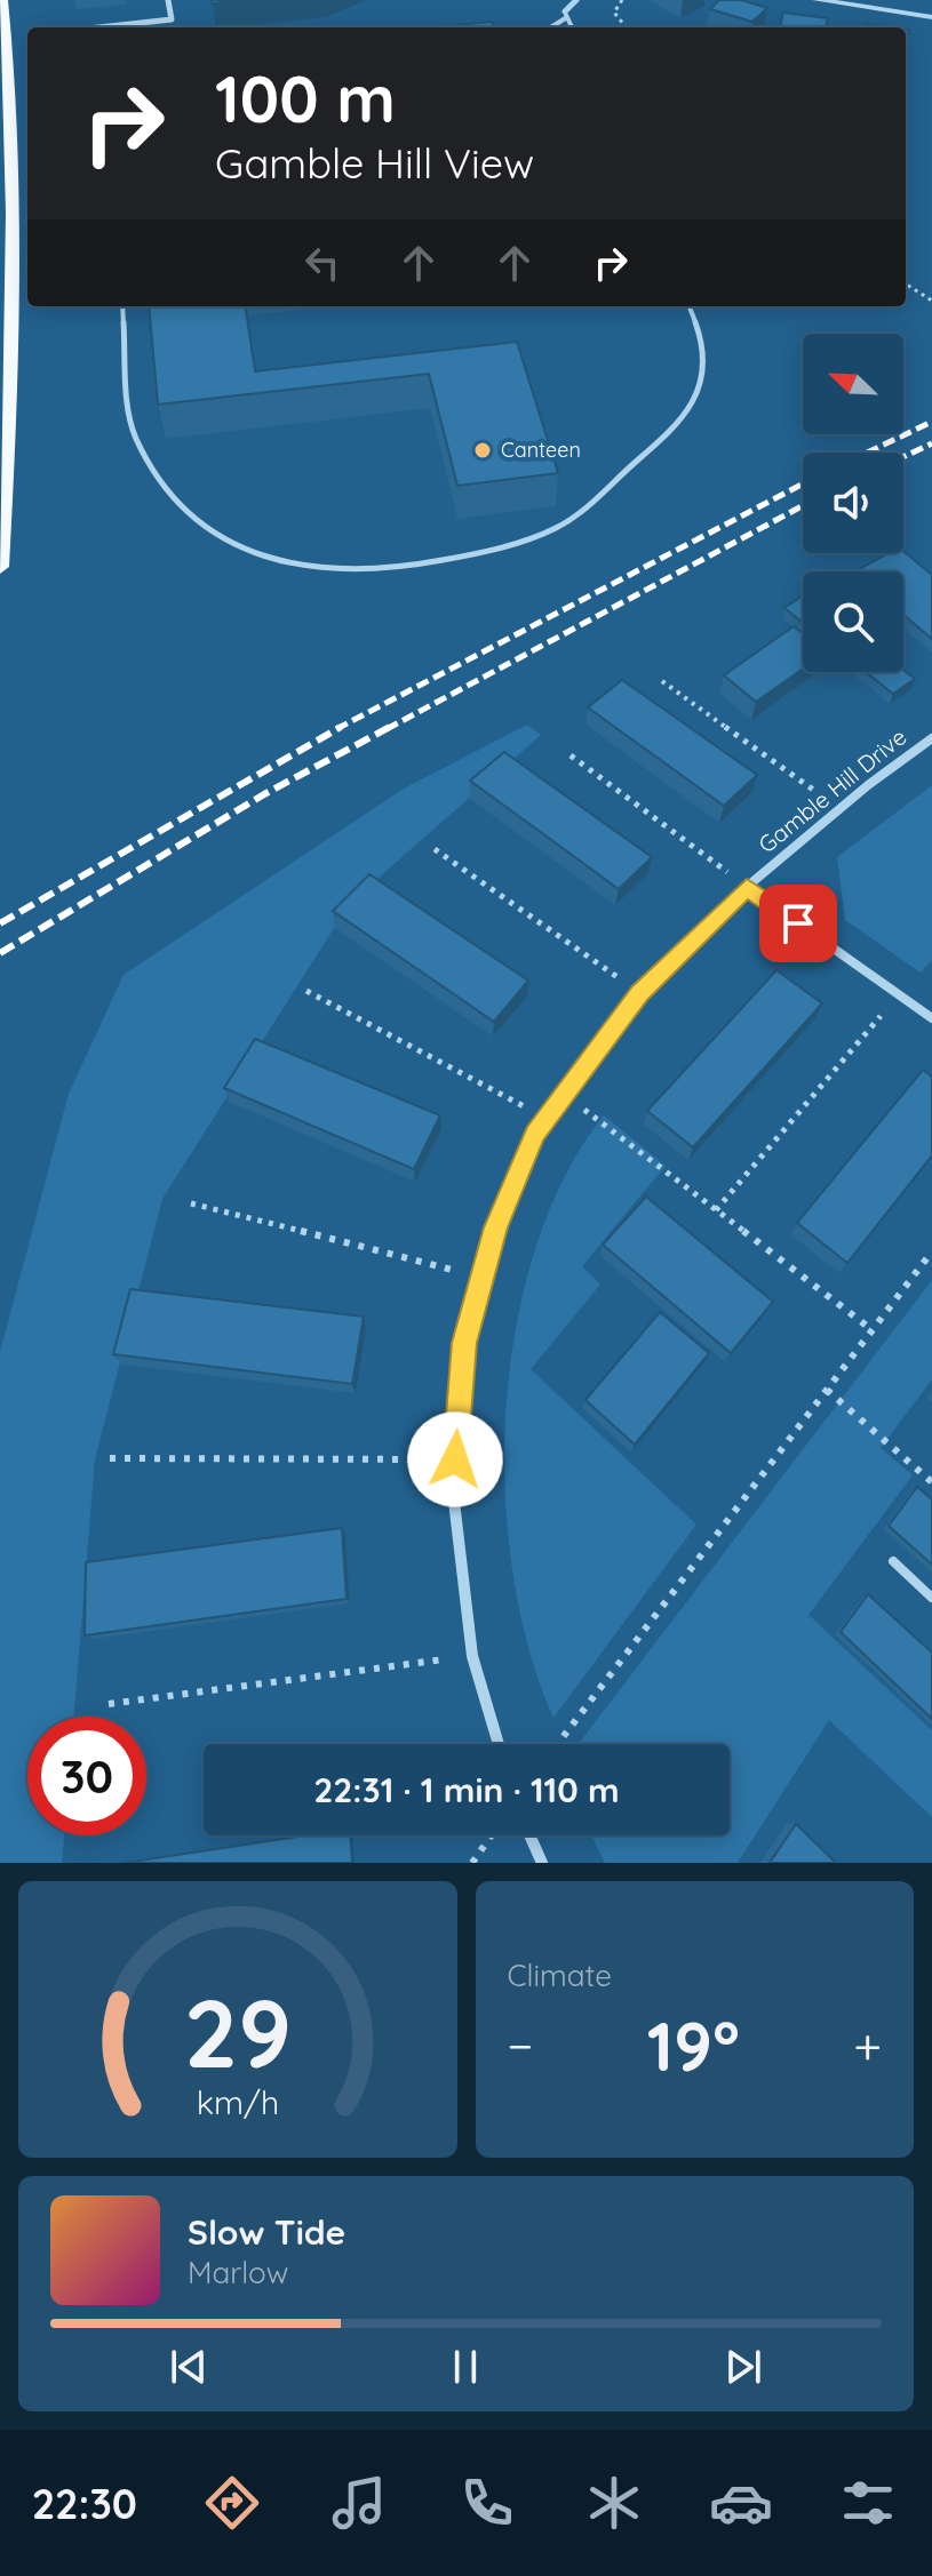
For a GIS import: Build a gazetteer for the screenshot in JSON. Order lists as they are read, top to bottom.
{
  "streets": {
    "street": ["Gamble Hill Drive"]
  },
  "places": ["Canteen"],
  "north": "top left",
  "page": {
    "turn": ["100 m", "Gamble Hill View"],
    "limit": "30",
    "trip": "22:31 · 1 min · 110 m",
    "tile": "Climate",
    "heat": ["−", "19°", "+"],
    "song": ["Slow Tide", "Marlow"],
    "tabs": "22:30",
    "gauge": ["29", "km/h"]
  }
}
